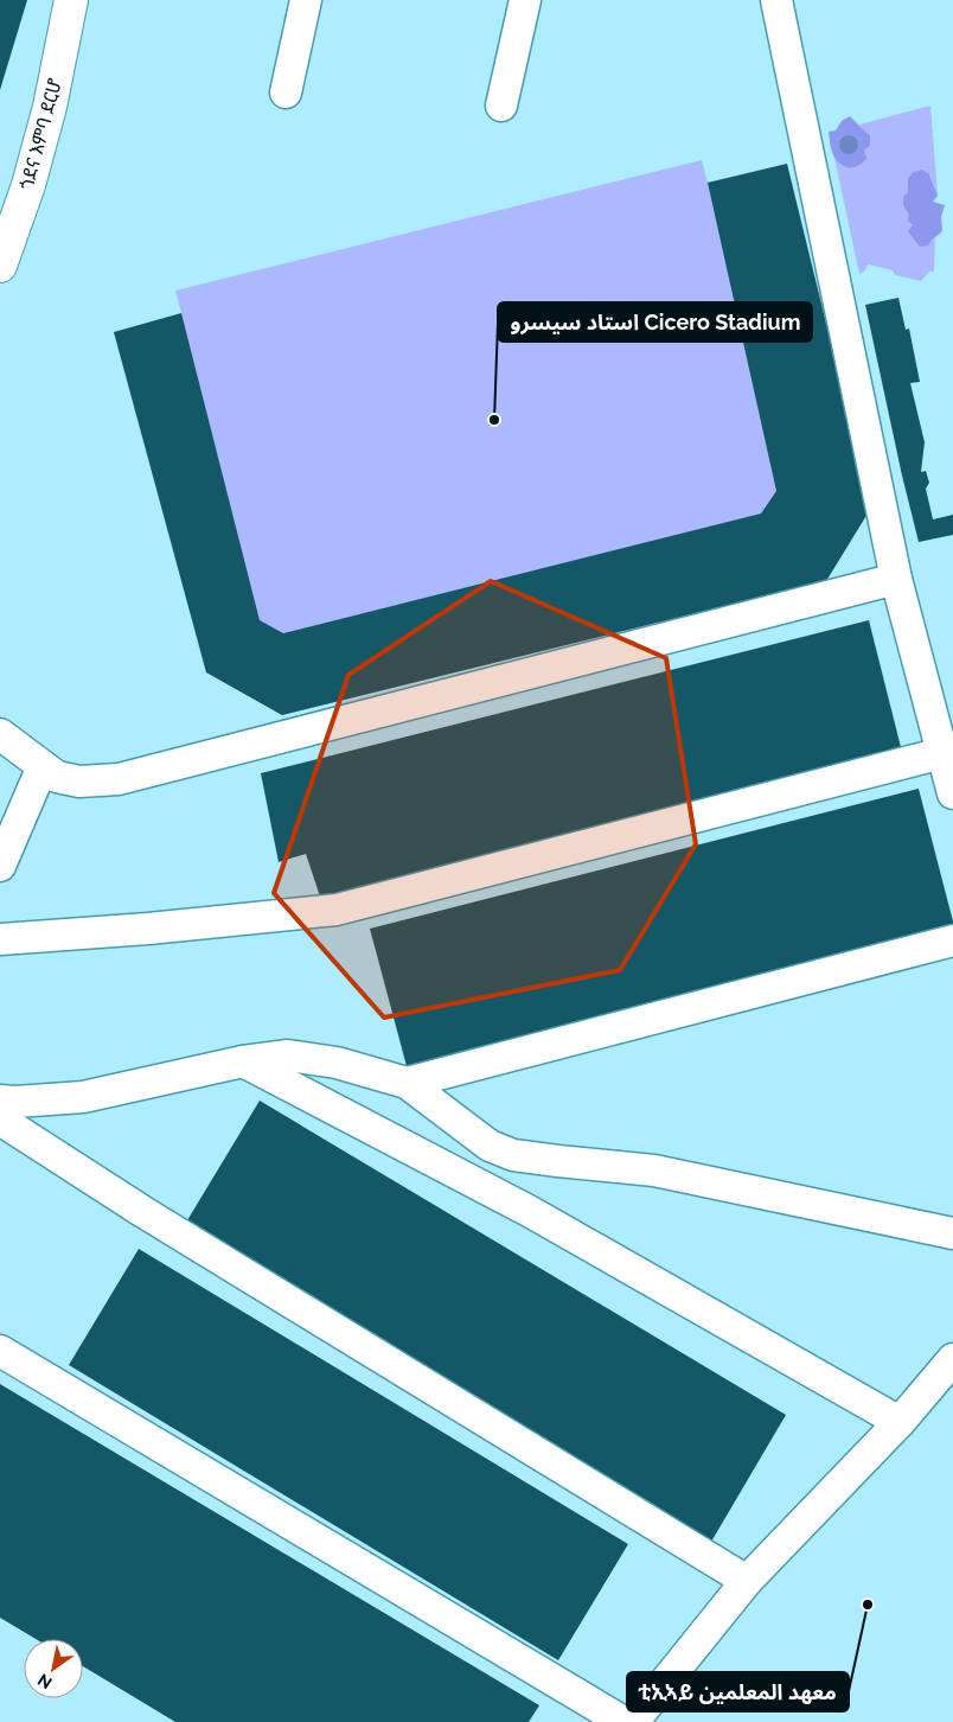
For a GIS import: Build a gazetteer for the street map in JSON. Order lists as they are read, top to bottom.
{
  "streets": {
    "highway": ["ጎደና እምባ ደርሆ"]
  },
  "places": ["استاد سيسرو Cicero Stadium", "ቲኢኣይ معهد المعلمين"],
  "north": "bottom left"
}
